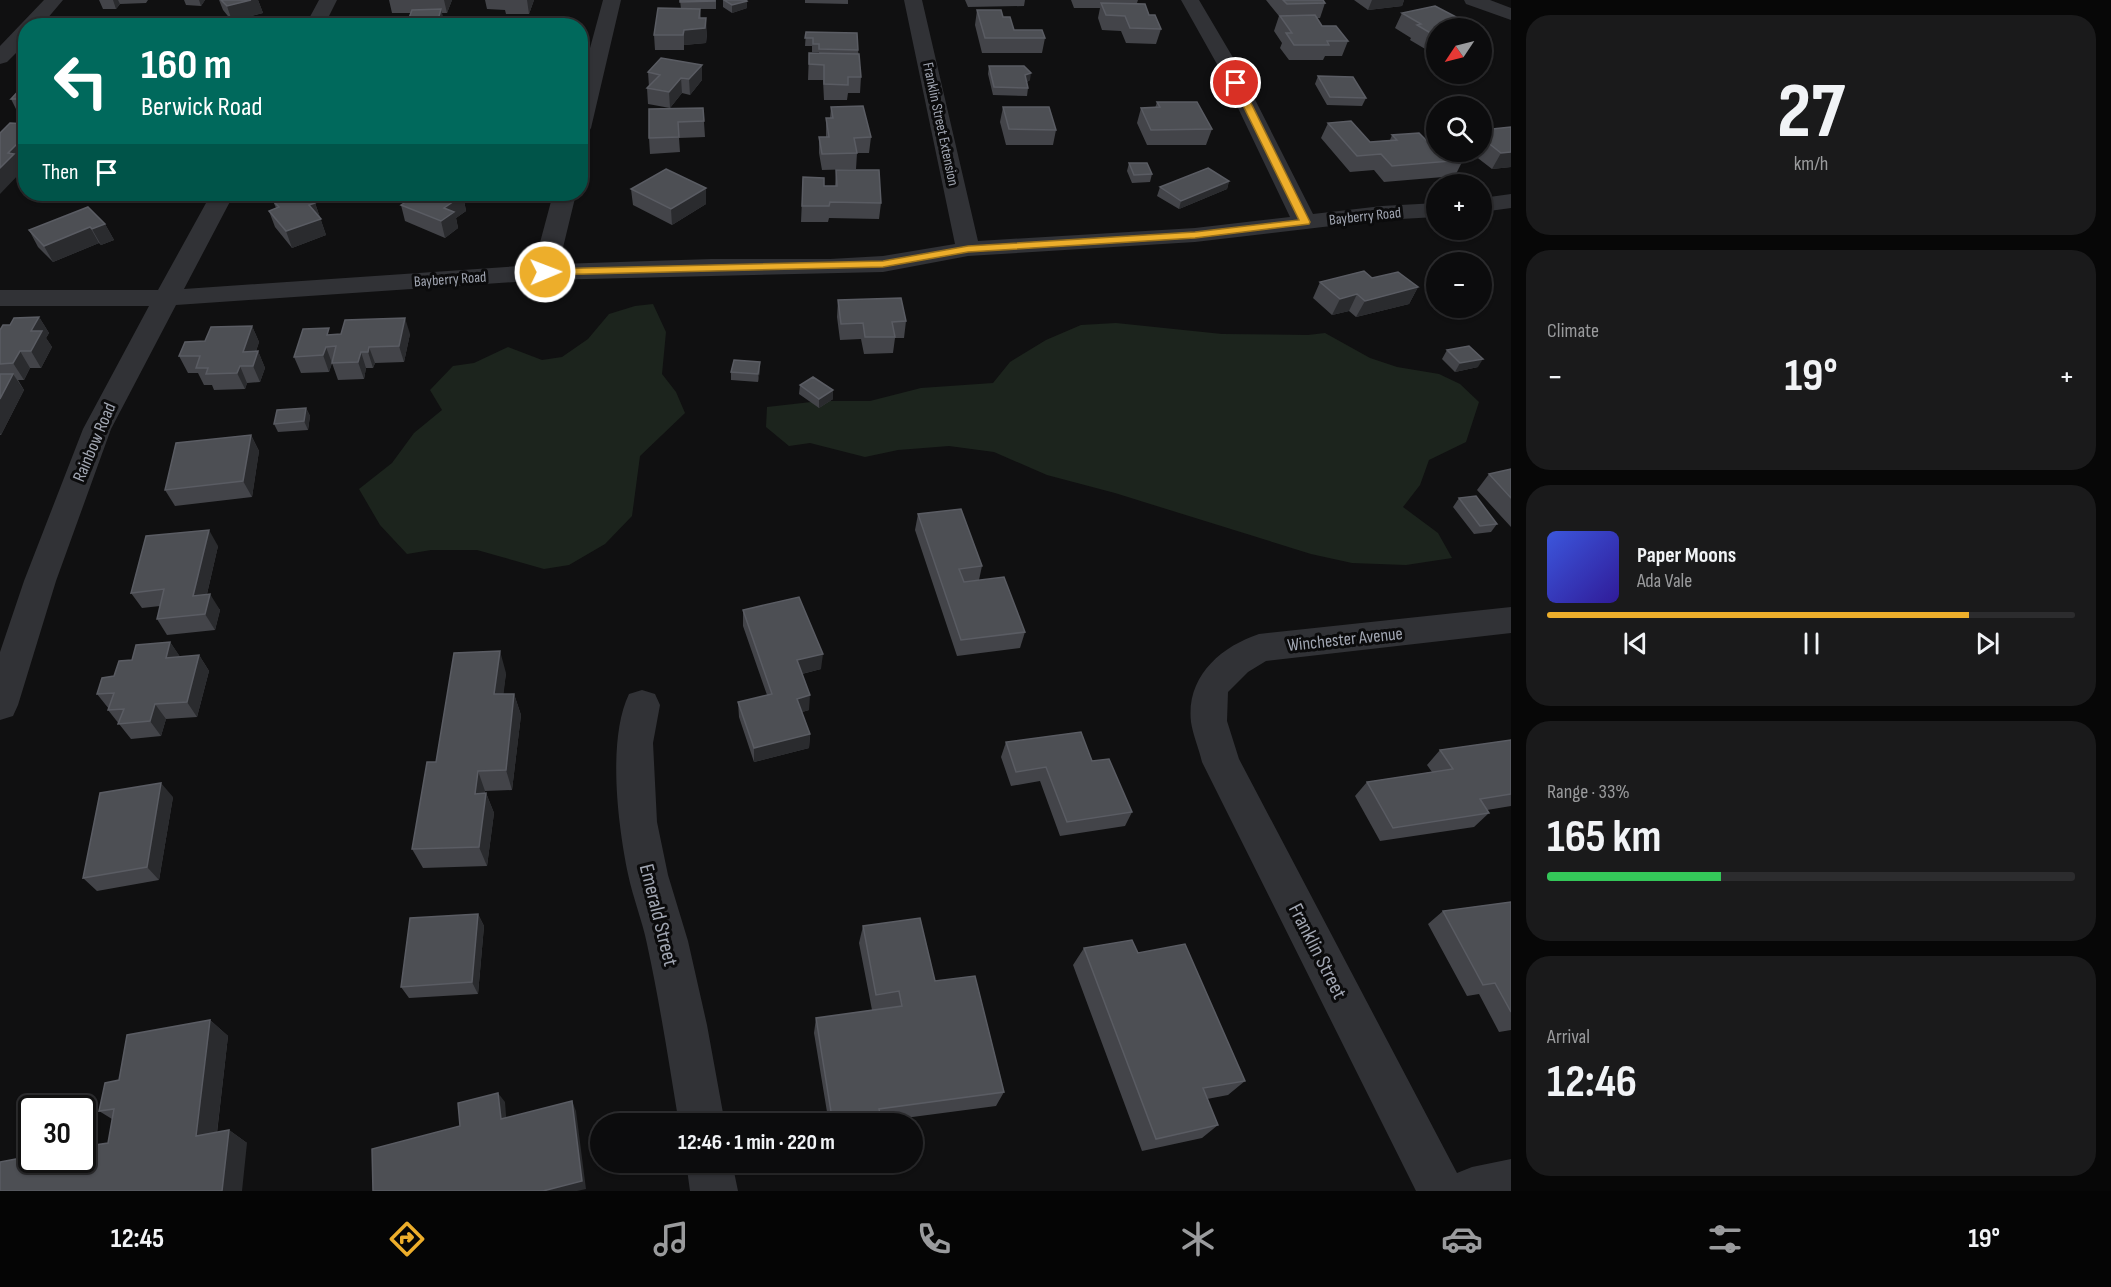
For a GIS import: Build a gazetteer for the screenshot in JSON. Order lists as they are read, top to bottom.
{
  "streets": {
    "street": [
      "Franklin Street Extension",
      "Bayberry Road",
      "Rainbow Road",
      "Winchester Avenue",
      "Emerald Street",
      "Franklin Street"
    ]
  },
  "crossings": [
    ["Franklin Street Extension", "Bayberry Road"],
    ["Bayberry Road", "Rainbow Road"],
    ["Winchester Avenue", "Franklin Street"]
  ],
  "north": "bottom left",
  "page": {
    "tile": [
      ["27", "km/h"],
      "Climate",
      ["Range · 33%", "165 km"],
      ["Arrival", "12:46"]
    ],
    "map_buttons": ["+", "−"],
    "turn": ["160 m", "Berwick Road"],
    "then": "Then",
    "heat": ["−", "19°", "+"],
    "song": ["Paper Moons", "Ada Vale"],
    "limit": "30",
    "trip": "12:46 · 1 min · 220 m",
    "tabs": ["12:45", "19°"]
  }
}
